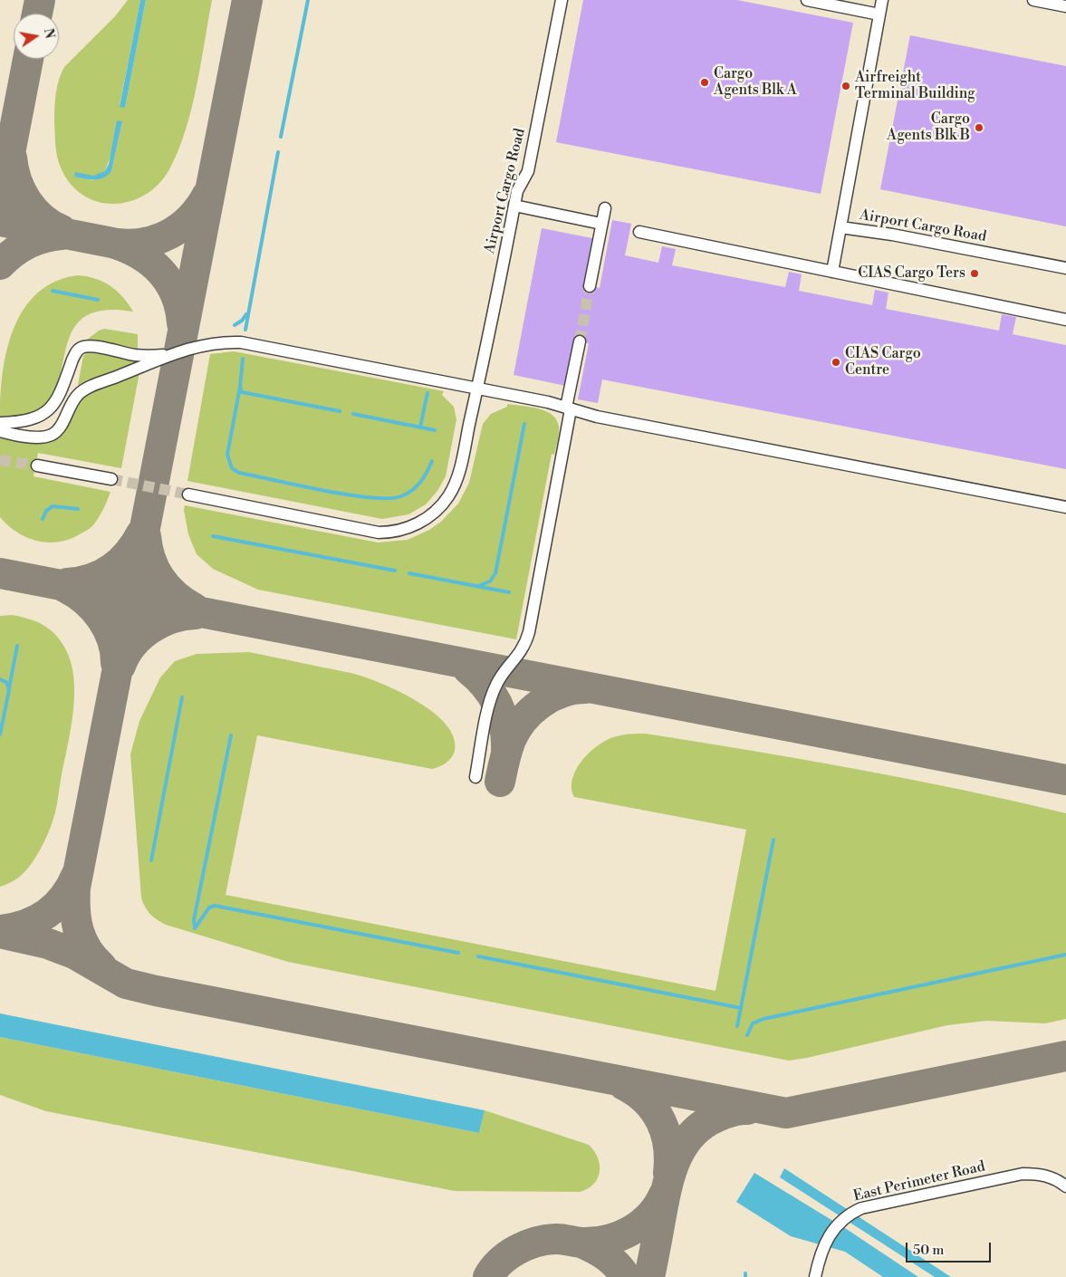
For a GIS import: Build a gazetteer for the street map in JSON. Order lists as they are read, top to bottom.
{
  "streets": {
    "lane": ["Airport Cargo Road", "East Perimeter Road"]
  },
  "places": [
    "Cargo Agents Blk A",
    "Airfreight Terminal Building",
    "Cargo Agents Blk B",
    "CIAS Cargo Ters",
    "CIAS Cargo Centre"
  ],
  "scale_bar": "50 m",
  "north": "right"
}
